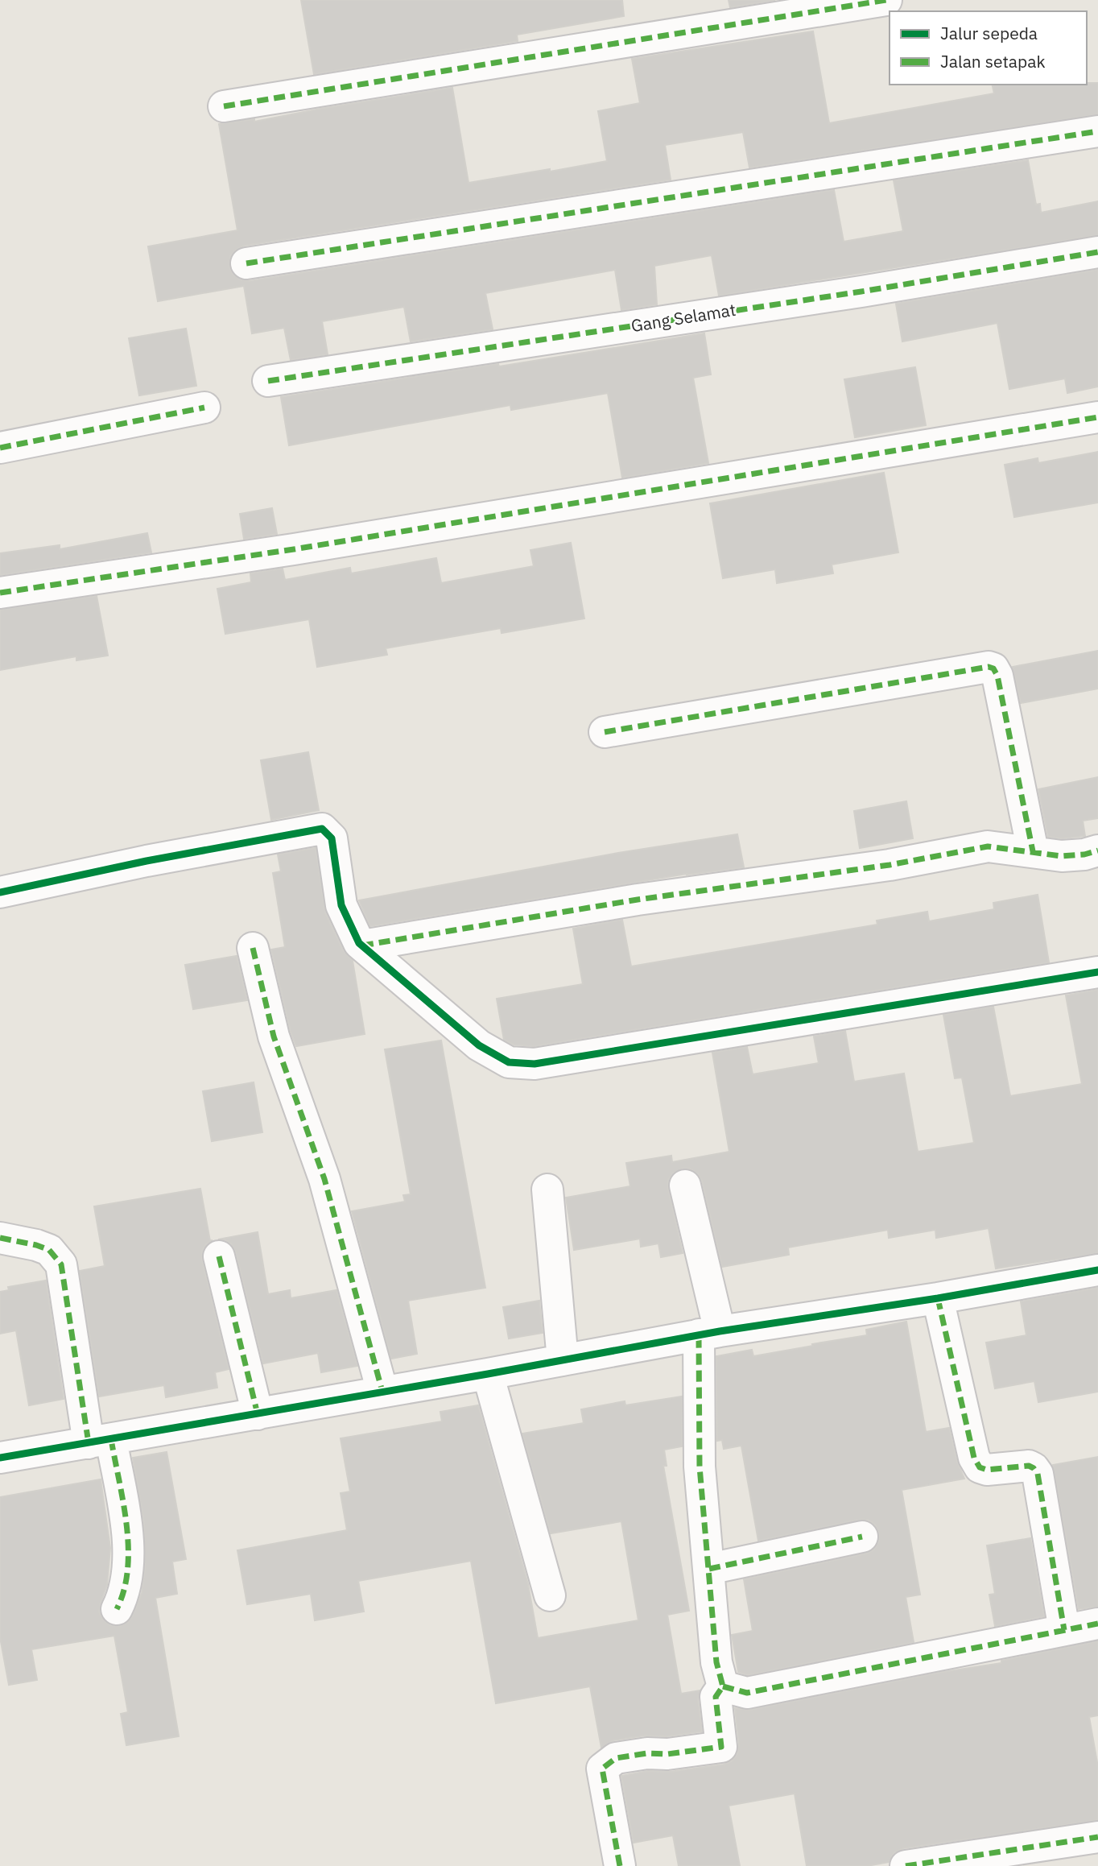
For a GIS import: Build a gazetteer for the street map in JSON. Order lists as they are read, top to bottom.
{
  "streets": {
    "street": ["Gang Selamat"]
  },
  "legend": ["Jalur sepeda", "Jalan setapak"]
}
